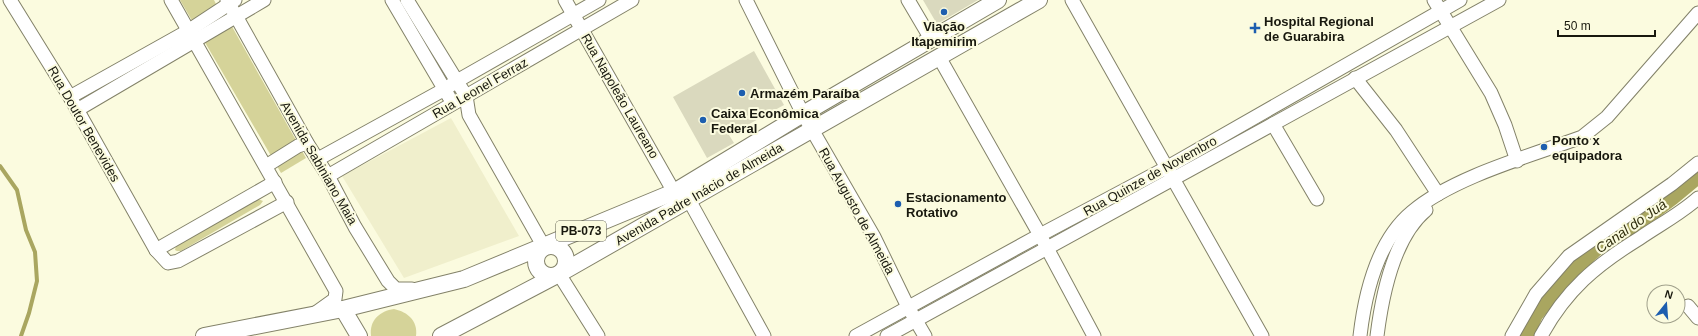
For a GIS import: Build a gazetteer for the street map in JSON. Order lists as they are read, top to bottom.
{
  "streets": {
    "main road": ["Avenida Padre Inácio de Almeida", "PB-073"],
    "street": [
      "Rua Leonel Ferraz",
      "Rua Napoleão Laureano",
      "Rua Doutor Benevides",
      "Avenida Sabiniano Maia",
      "Rua Quinze de Novembro",
      "Rua Augusto de Almeida"
    ]
  },
  "crossings": [
    ["Rua Leonel Ferraz", "Rua Napoleão Laureano"],
    ["Rua Leonel Ferraz", "Avenida Sabiniano Maia"],
    ["Rua Napoleão Laureano", "Avenida Padre Inácio de Almeida"],
    ["Avenida Sabiniano Maia", "Avenida Padre Inácio de Almeida"],
    ["Rua Quinze de Novembro", "Rua Augusto de Almeida"],
    ["Avenida Padre Inácio de Almeida", "Rua Augusto de Almeida"],
    ["Avenida Padre Inácio de Almeida", "PB-073"]
  ],
  "water": ["Canal do Juá"],
  "places": {
    "other": [
      "Viação Itapemirim",
      "Armazém Paraíba",
      "Caixa Econômica Federal",
      "Ponto x equipadora",
      "Estacionamento Rotativo"
    ],
    "health": ["Hospital Regional de Guarabira"]
  },
  "scale_bar": "50 m",
  "north": "top"
}
